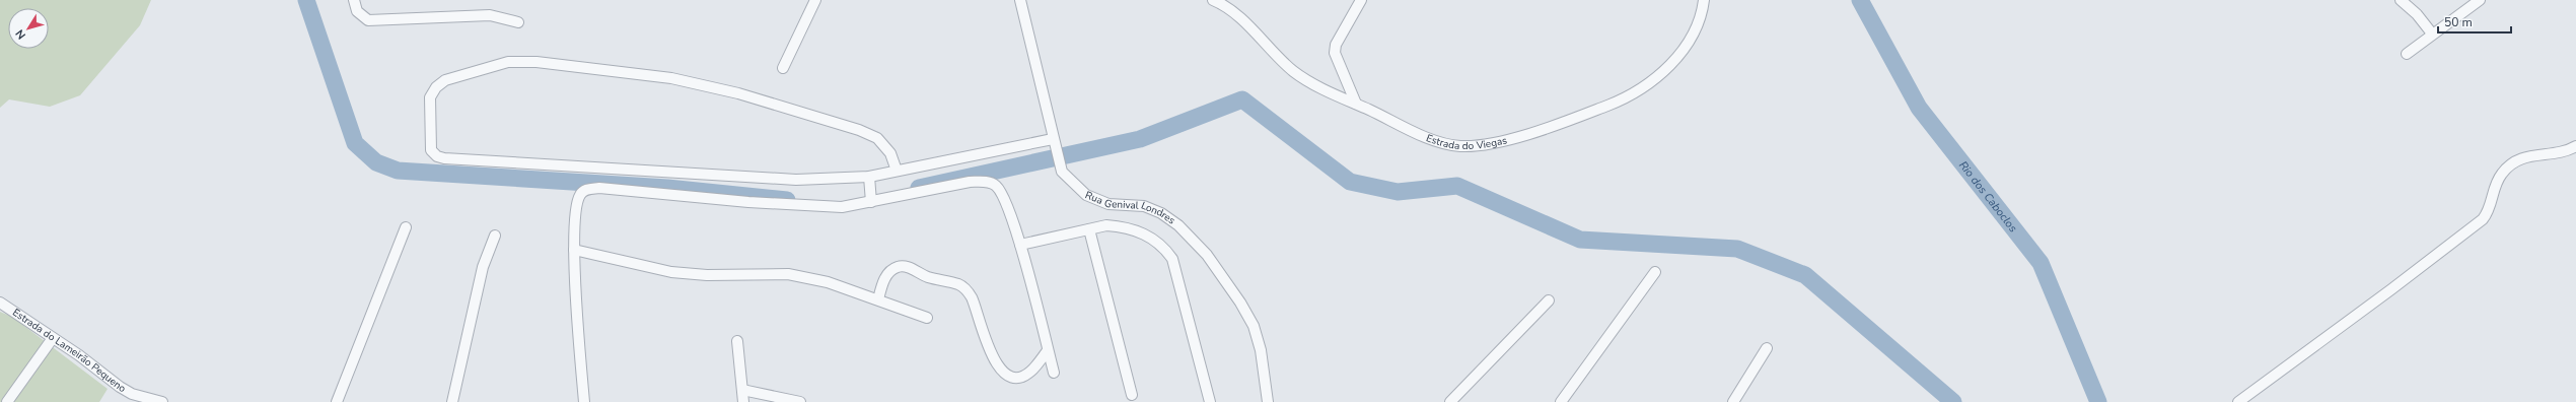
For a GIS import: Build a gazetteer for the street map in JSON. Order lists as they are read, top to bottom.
{
  "streets": {
    "street": ["Estrada do Viegas", "Rua Genival Londres", "Estrada do Lameirão Pequeno"]
  },
  "water": ["Rio dos Caboclos"],
  "scale_bar": "50 m",
  "north": "bottom left"
}
